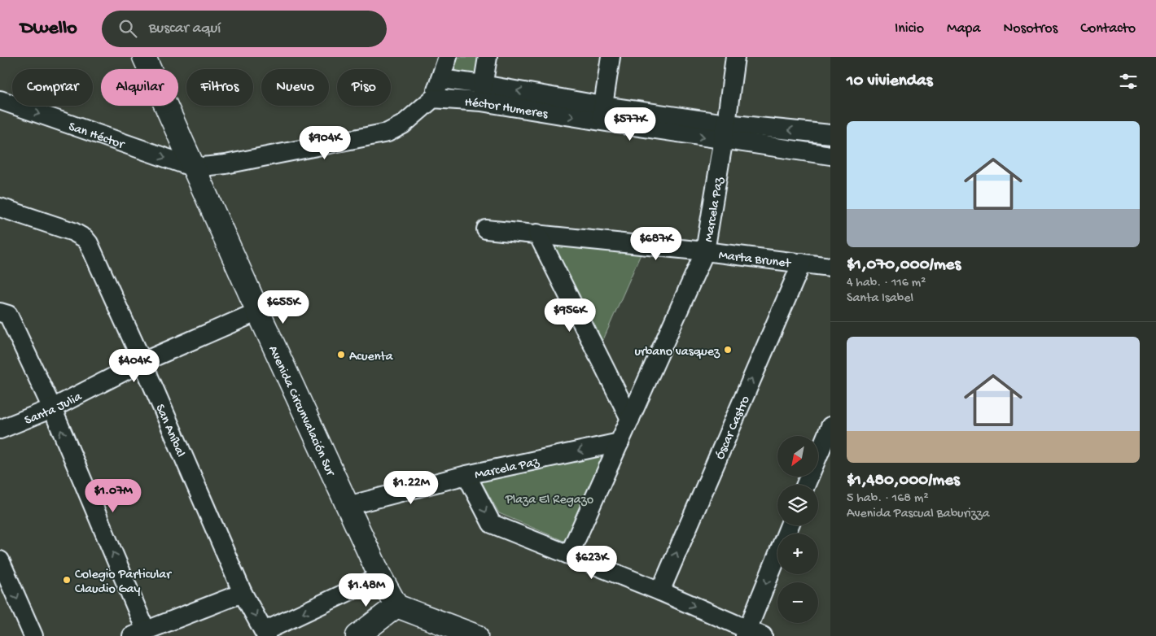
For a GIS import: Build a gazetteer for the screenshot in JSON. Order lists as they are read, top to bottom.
{
  "streets": {
    "main road": ["Avenida Circunvalación Sur"],
    "street": [
      "Héctor Humeres",
      "San Héctor",
      "Marcela Paz",
      "Marta Brunet",
      "Santa Julia",
      "Óscar Castro",
      "San Aníbal"
    ]
  },
  "crossings": [
    ["Héctor Humeres", "Marcela Paz"],
    ["San Héctor", "Avenida Circunvalación Sur"],
    ["Marcela Paz", "Marta Brunet"],
    ["Marcela Paz", "Avenida Circunvalación Sur"],
    ["Marta Brunet", "Óscar Castro"],
    ["Santa Julia", "Avenida Circunvalación Sur"],
    ["Santa Julia", "San Aníbal"]
  ],
  "one_way": ["San Héctor"],
  "parks": ["Plaza El Regazo"],
  "places": ["urbano vasquez", "Acuenta", "Colegio Particular Claudio Gay"],
  "north": "bottom left",
  "page": {
    "header": "Dwello",
    "search": "Buscar aquí",
    "nav": [
      "Inicio",
      "Mapa",
      "Nosotros",
      "Contacto"
    ],
    "heading": "10 viviendas",
    "chip": [
      "Comprar",
      "Alquilar",
      "Filtros",
      "Nuevo",
      "Piso"
    ],
    "list": [
      {
        "name": "$1,070,000/mes",
        "note": "4 hab. · 116 m² · Santa Isabel"
      },
      {
        "name": "$1,480,000/mes",
        "note": "5 hab. · 168 m² · Avenida Pascual Baburizza"
      }
    ],
    "price": [
      "$577K",
      "$904K",
      "$687K",
      "$655K",
      "$956K",
      "$404K",
      "$1.22M",
      "$1.07M",
      "$623K",
      "$1.48M"
    ],
    "map_buttons": ["+", "−"]
  }
}
